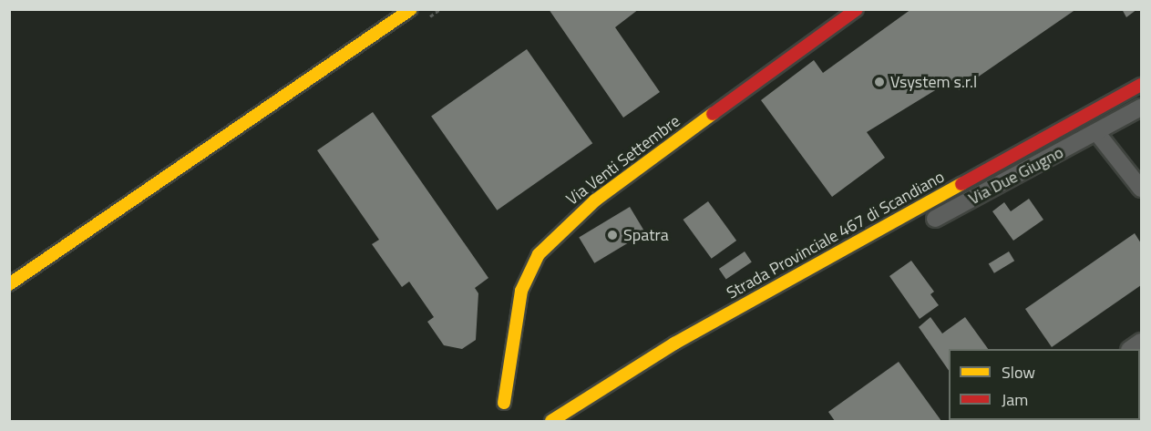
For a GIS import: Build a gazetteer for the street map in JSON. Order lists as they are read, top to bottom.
{
  "streets": {
    "main road": ["Via Venti Settembre", "Strada Provinciale 467 di Scandiano"],
    "street": ["Via Due Giugno"]
  },
  "places": ["Vsystem s.r.l", "Spatra"],
  "legend": ["Slow", "Jam"]
}
